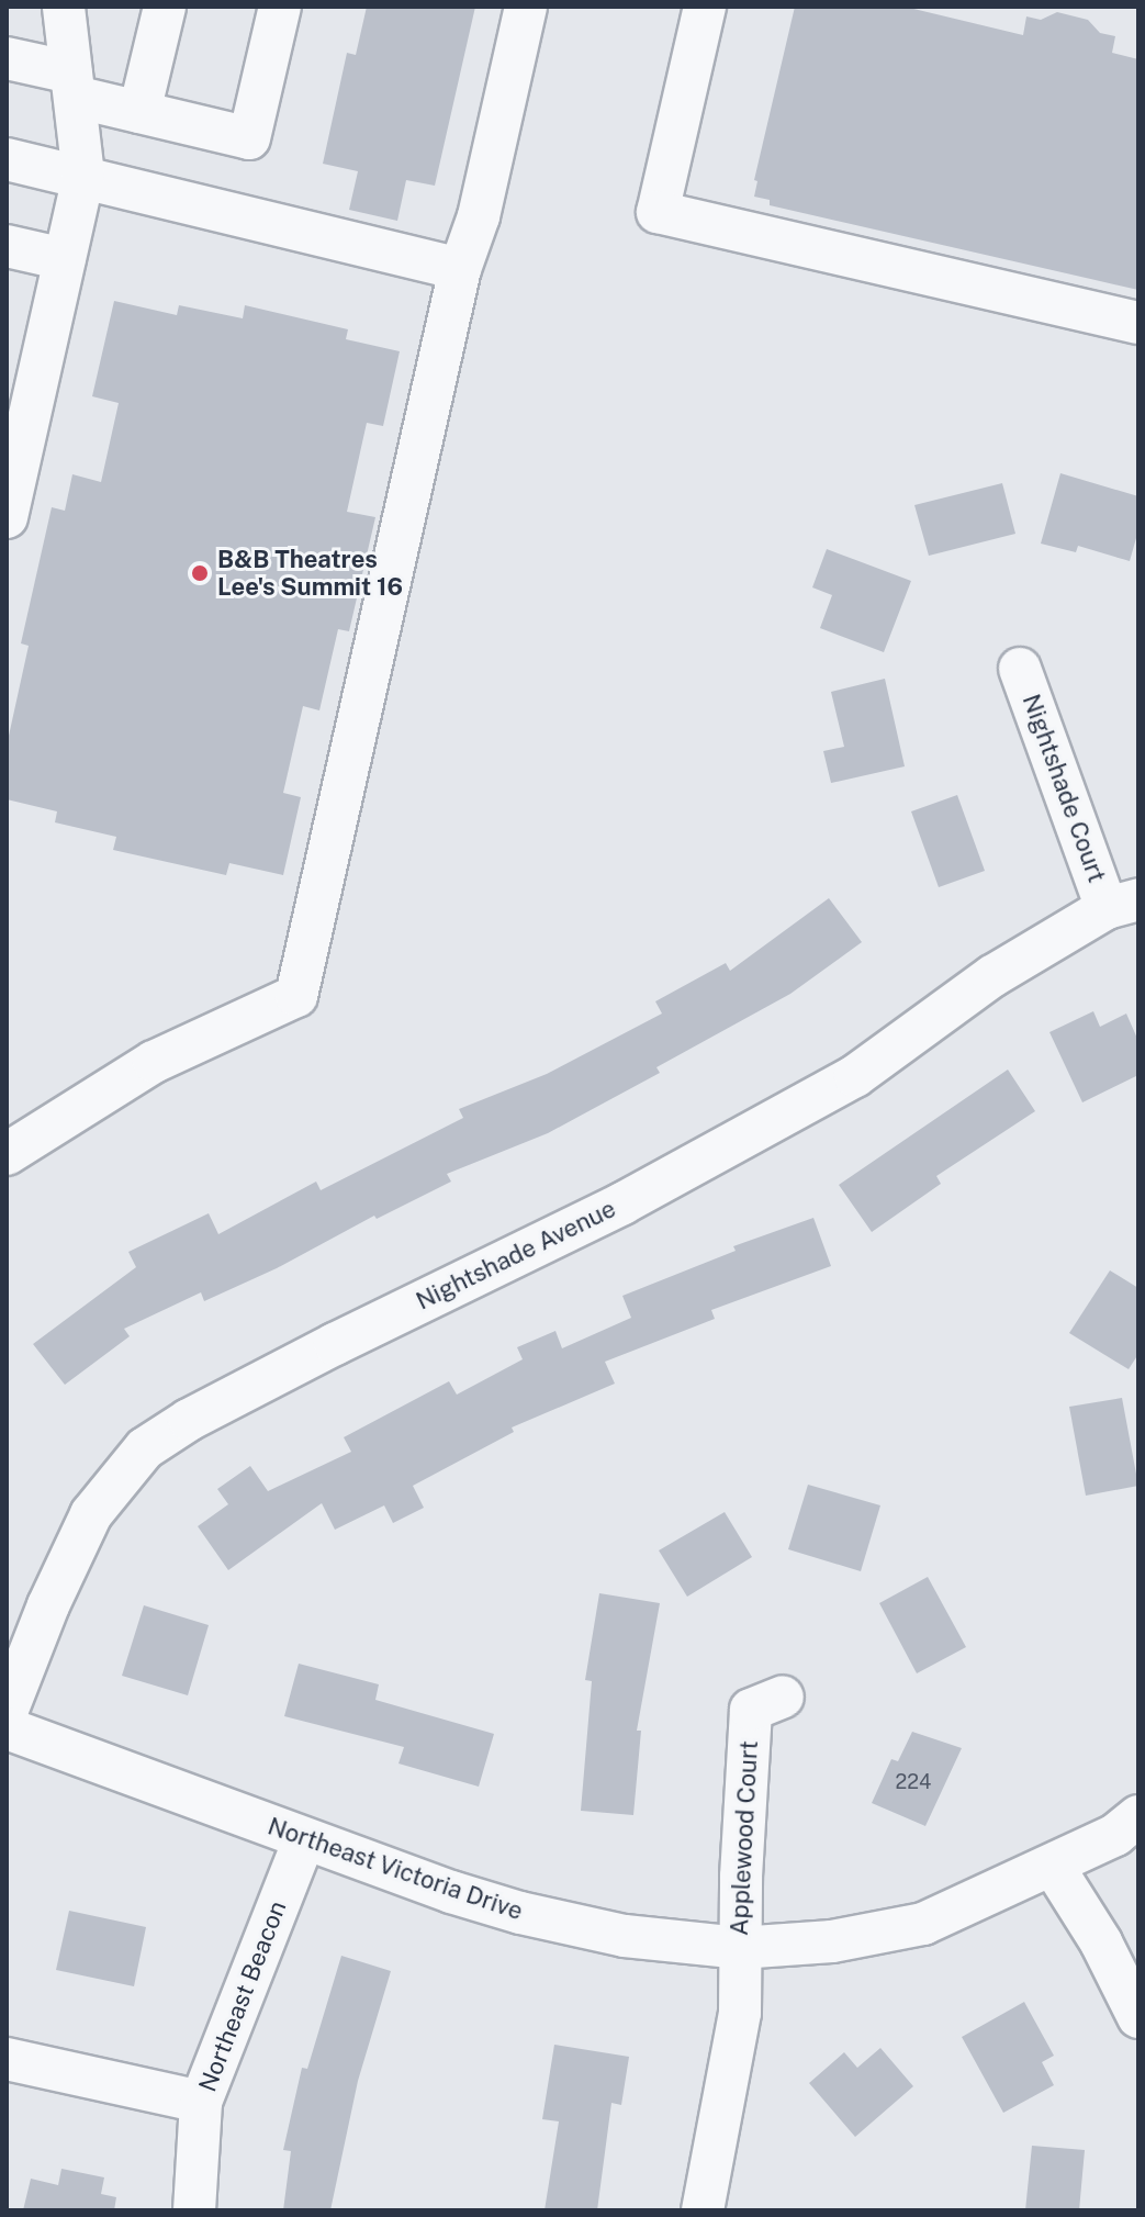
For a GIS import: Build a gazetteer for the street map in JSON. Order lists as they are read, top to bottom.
{
  "streets": {
    "street": [
      "Nightshade Court",
      "Nightshade Avenue",
      "Applewood Court",
      "Northeast Victoria Drive",
      "Northeast Beacon"
    ]
  },
  "crossings": [
    ["Nightshade Court", "Nightshade Avenue"],
    ["Applewood Court", "Northeast Victoria Drive"],
    ["Northeast Victoria Drive", "Northeast Beacon"]
  ],
  "places": ["B&B Theatres Lee's Summit 16"],
  "house_numbers": ["224"]
}
